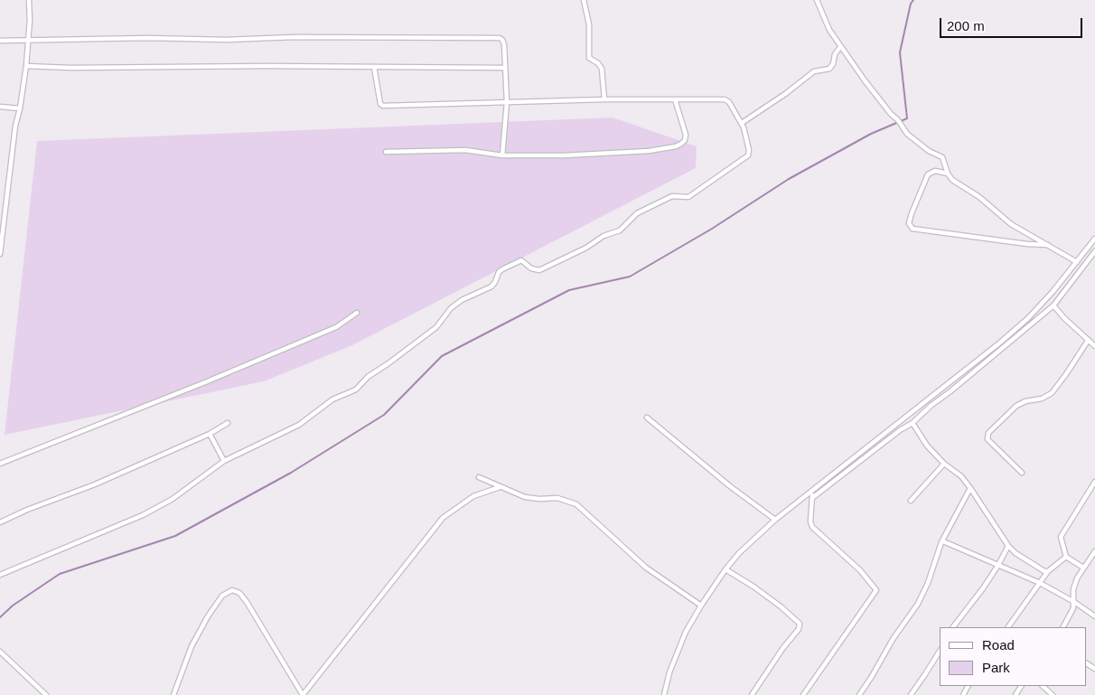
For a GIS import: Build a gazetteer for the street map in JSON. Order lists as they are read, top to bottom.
{
  "legend": ["Road", "Park"],
  "scale_bar": "200 m"
}
